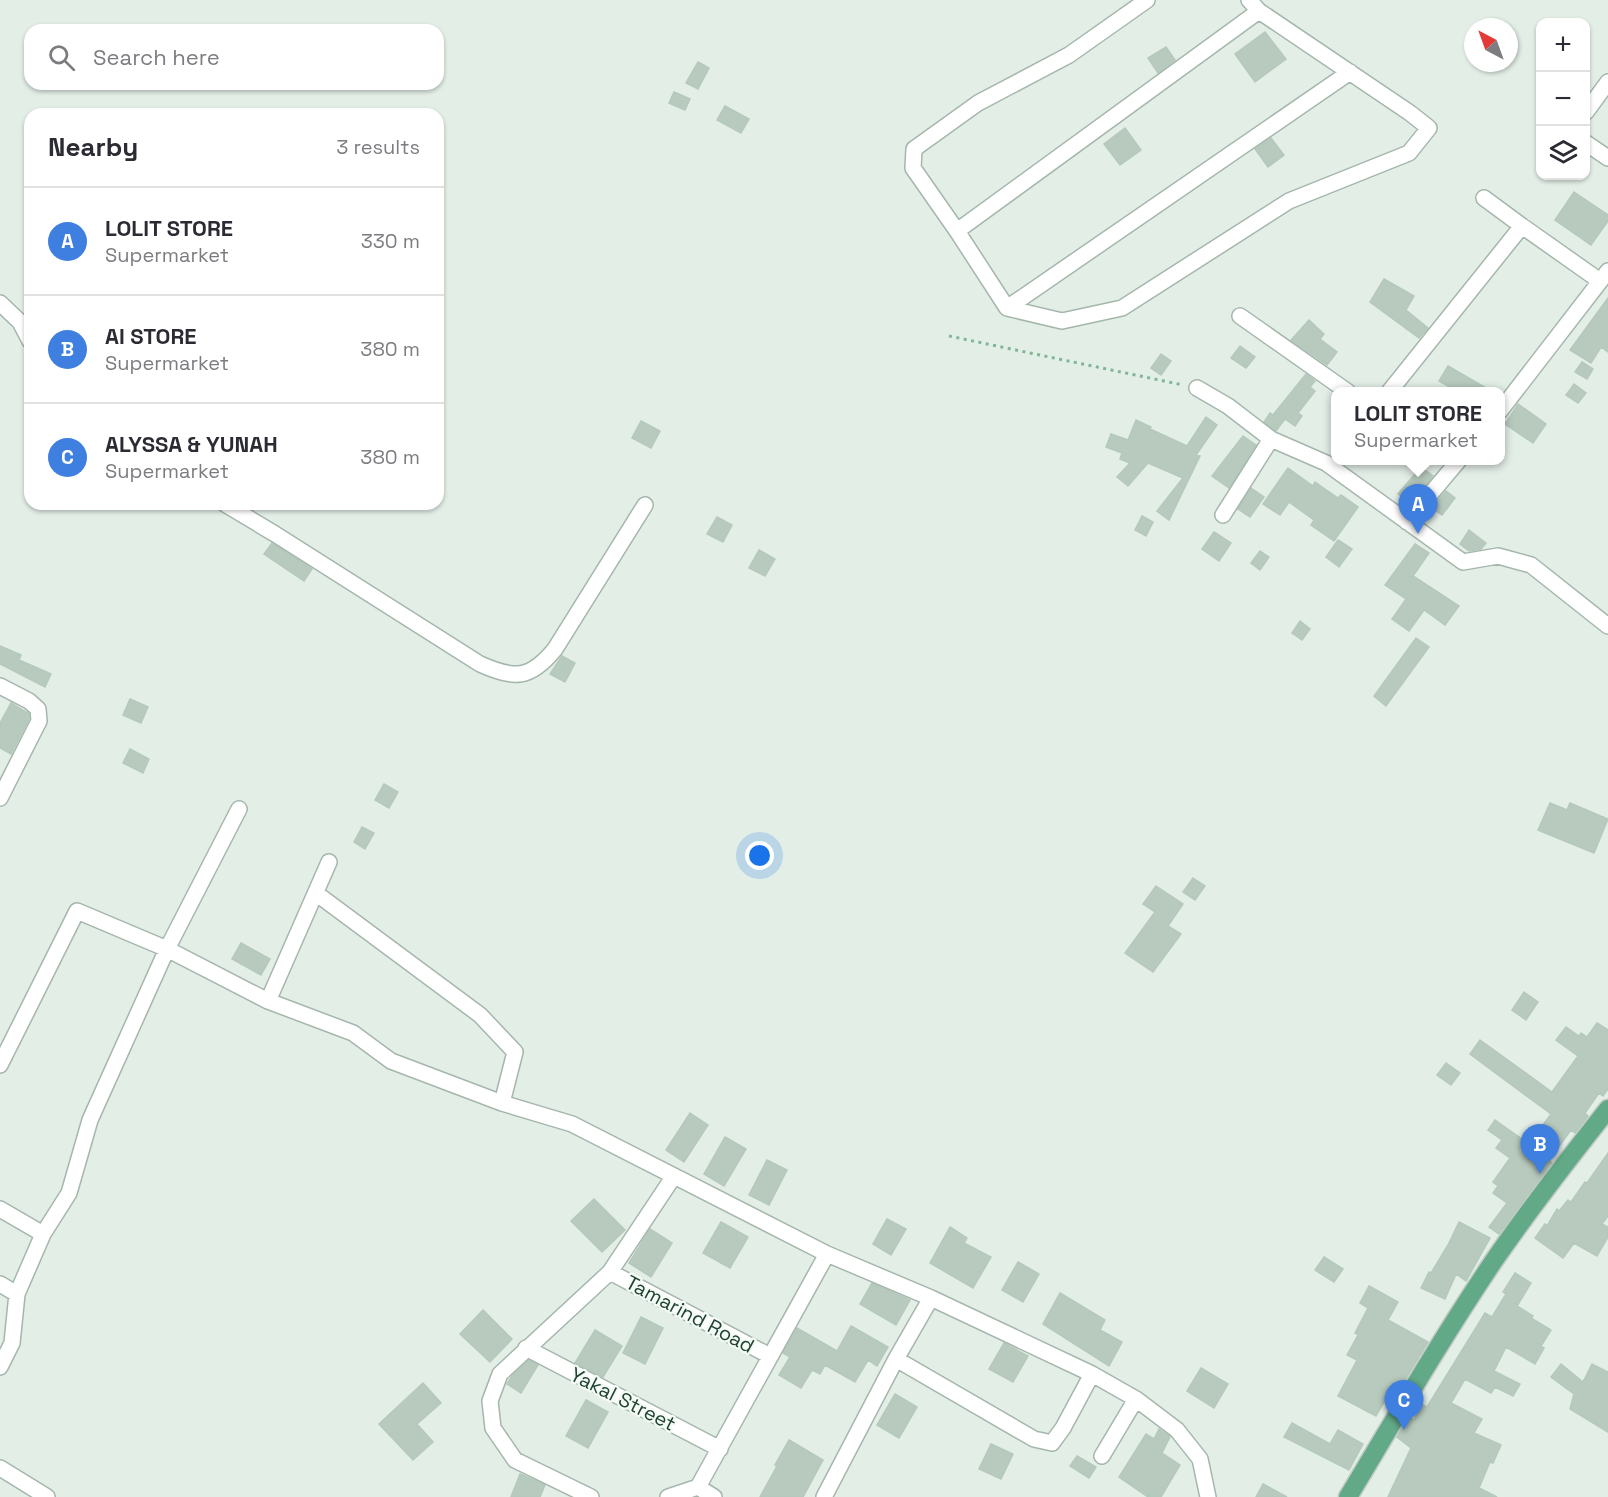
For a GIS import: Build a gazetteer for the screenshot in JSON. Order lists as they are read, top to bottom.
{
  "streets": {
    "street": ["Tamarind Road", "Yakal Street"]
  },
  "north": "top left",
  "page": {
    "map_buttons": ["+", "−"],
    "search": "Search here",
    "heading": ["Nearby", "3 results"],
    "list": [
      {
        "mark": "A",
        "name": "LOLIT STORE",
        "note": "Supermarket",
        "value": "330 m"
      },
      {
        "mark": "B",
        "name": "AI STORE",
        "note": "Supermarket",
        "value": "380 m"
      },
      {
        "mark": "C",
        "name": "ALYSSA & YUNAH",
        "note": "Supermarket",
        "value": "380 m"
      }
    ],
    "popup": ["LOLIT STORE", "Supermarket"],
    "pins": ["A", "B", "C"]
  }
}
